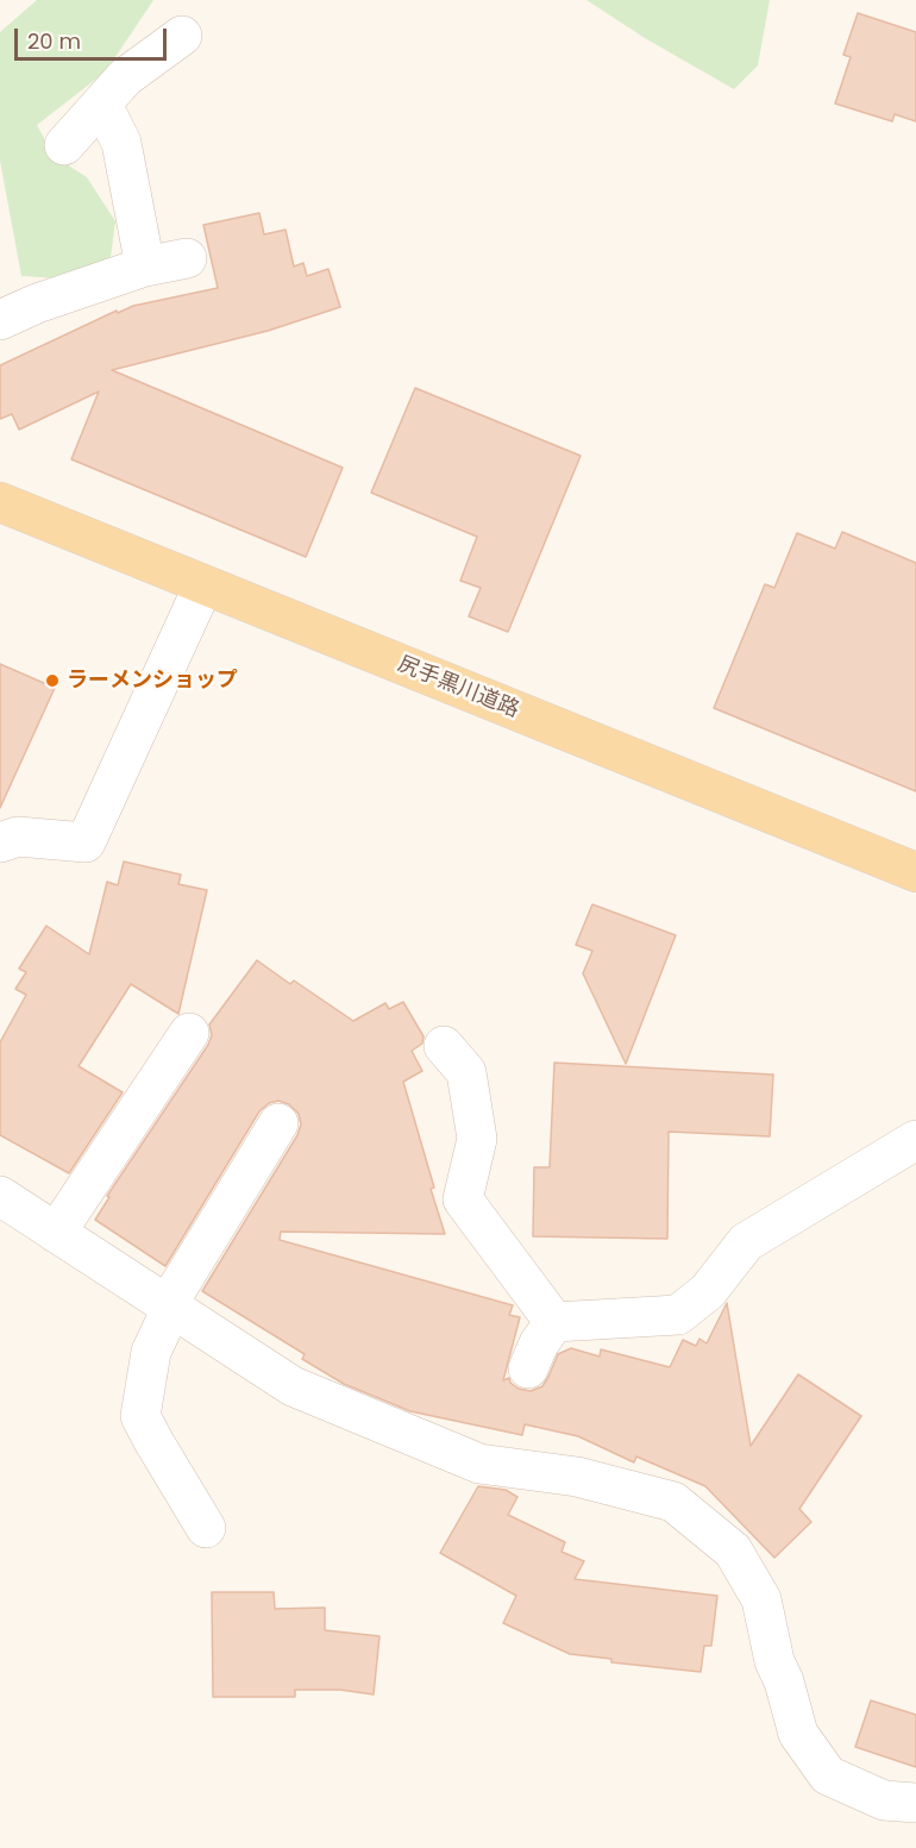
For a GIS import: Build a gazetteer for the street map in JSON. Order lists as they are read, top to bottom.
{
  "streets": {
    "main road": ["尻手黒川道路"]
  },
  "places": ["ラーメンショップ"],
  "scale_bar": "20 m"
}
